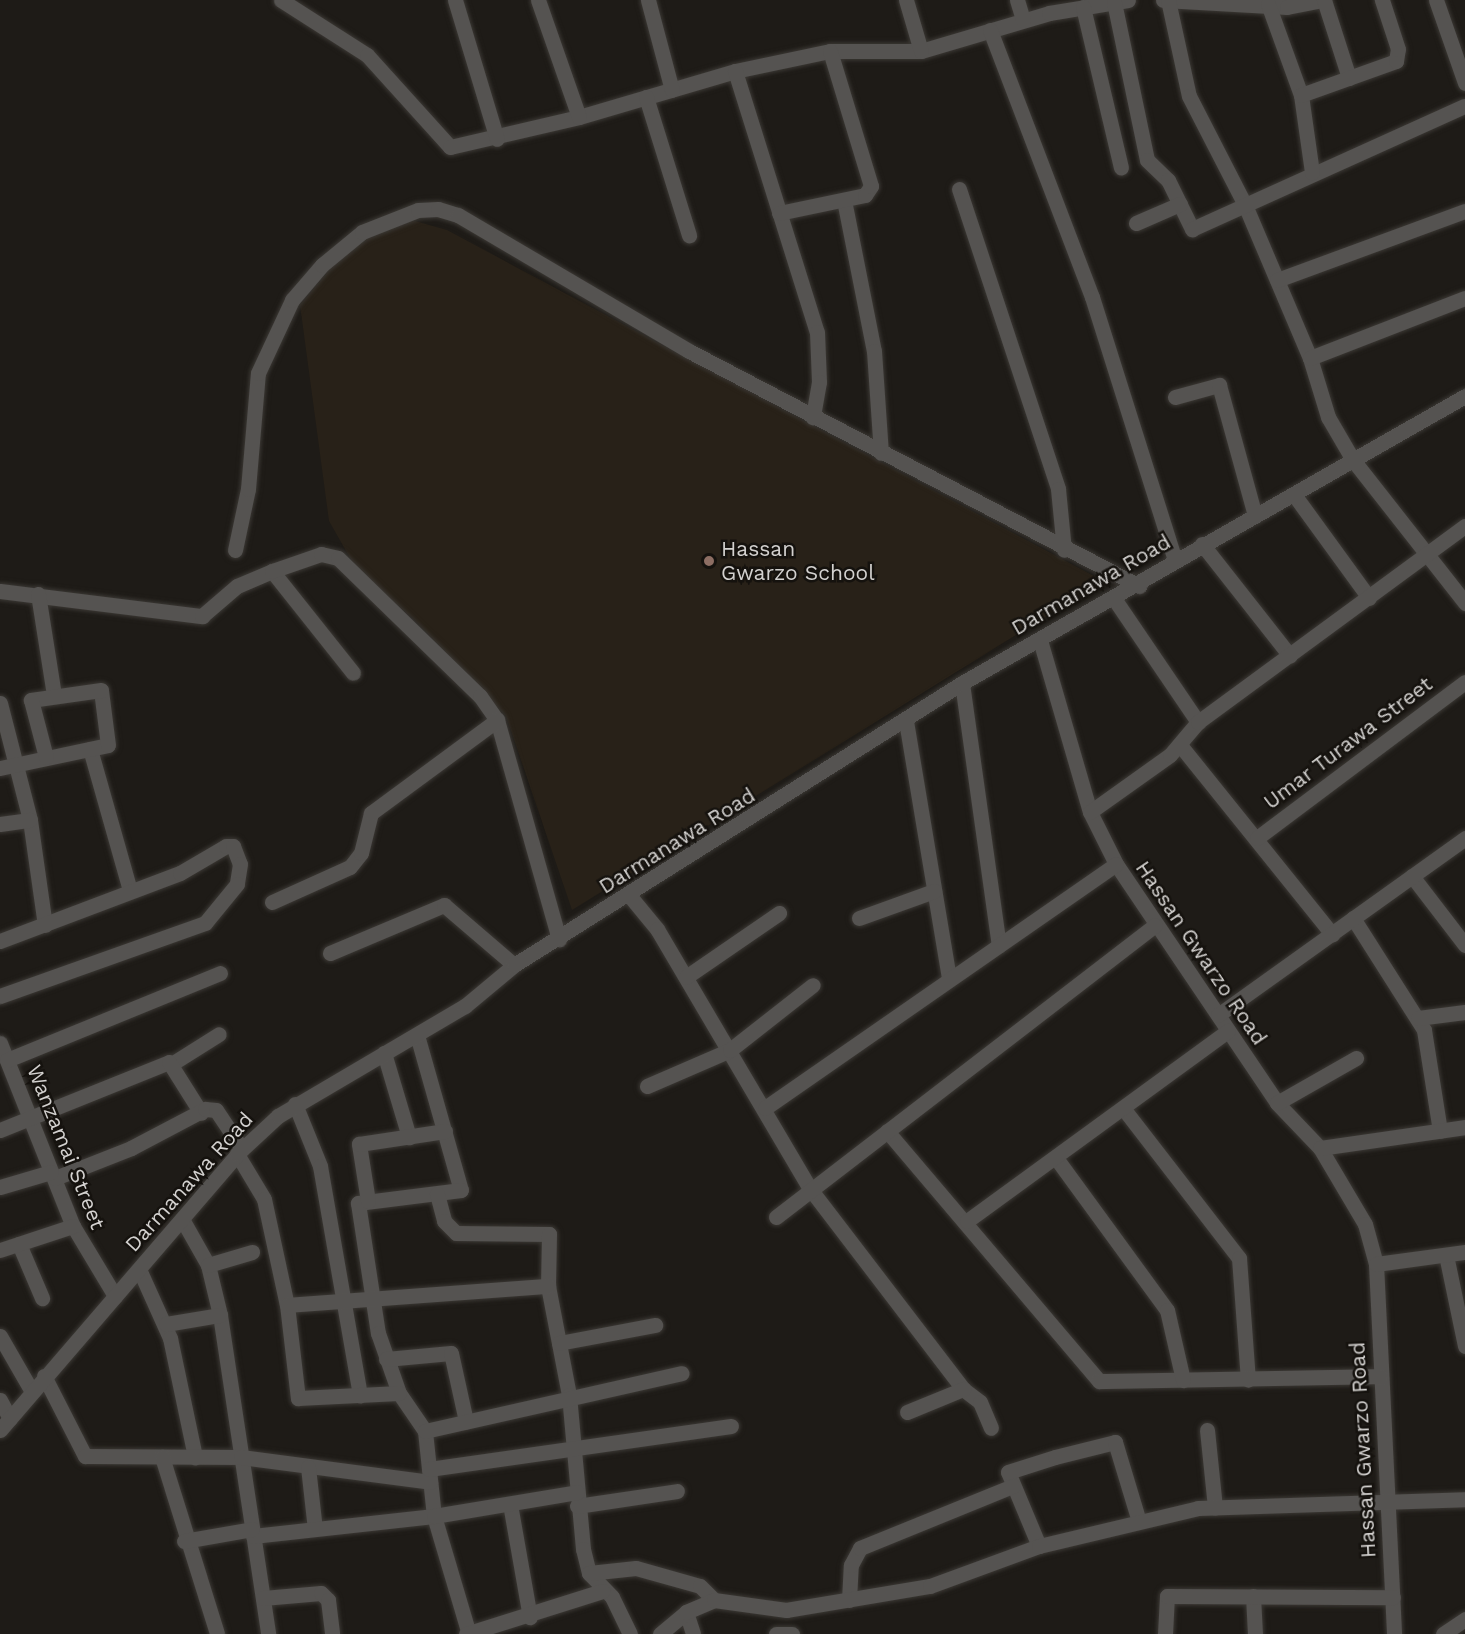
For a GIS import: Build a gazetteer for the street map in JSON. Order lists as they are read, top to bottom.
{
  "streets": {
    "street": [
      "Darmanawa Road",
      "Umar Turawa Street",
      "Hassan Gwarzo Road",
      "Wanzamai Street"
    ]
  },
  "crossings": [
    ["Darmanawa Road", "Hassan Gwarzo Road"],
    ["Darmanawa Road", "Wanzamai Street"]
  ],
  "places": ["Hassan Gwarzo School"]
}
